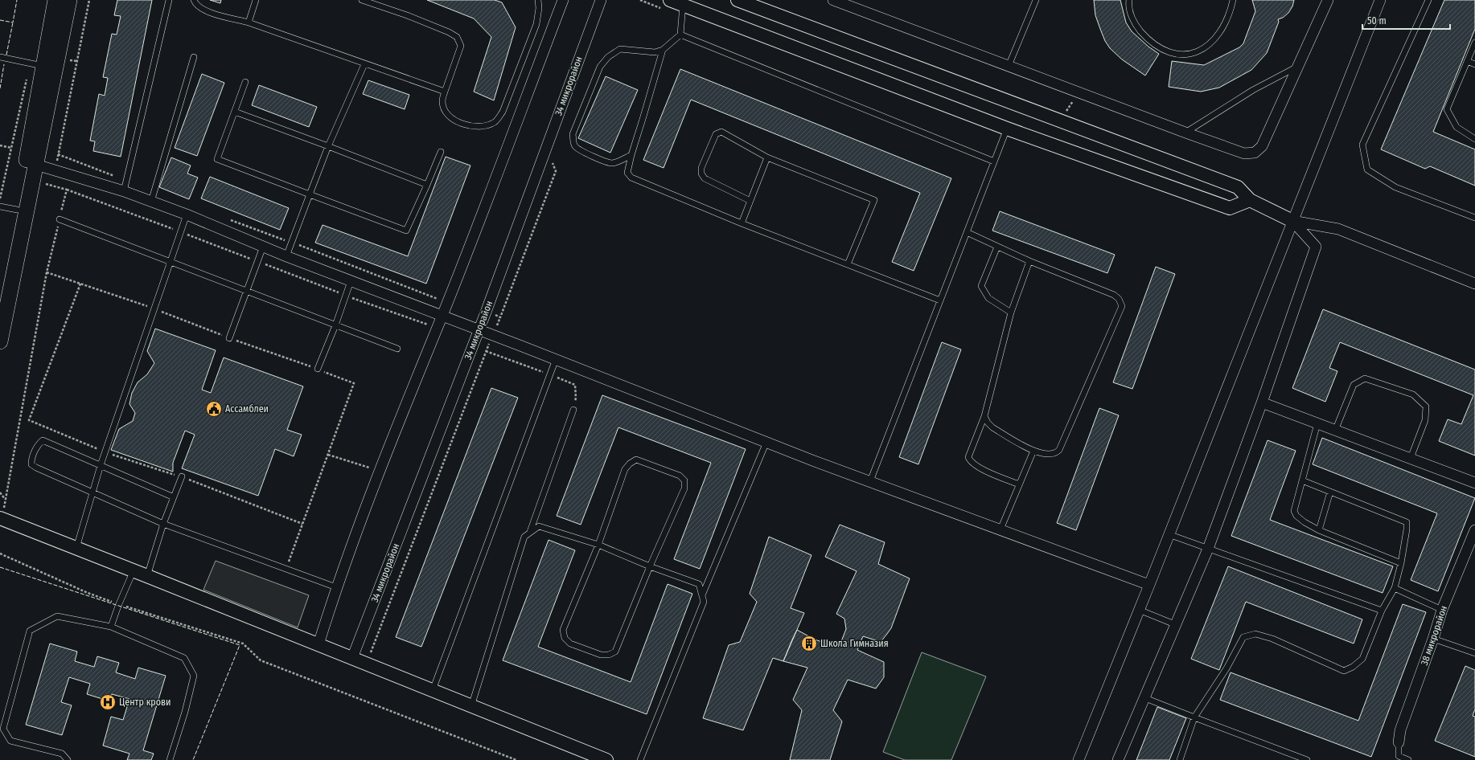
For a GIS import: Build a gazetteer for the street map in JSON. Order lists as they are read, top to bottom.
{
  "streets": {
    "street": ["34 микрорайон", "38 микрорайон"]
  },
  "places": {
    "public building": ["Ассамблеи"],
    "building": ["Школа Гимназия"],
    "hospital": ["Центр крови"]
  },
  "scale_bar": "50 m"
}
